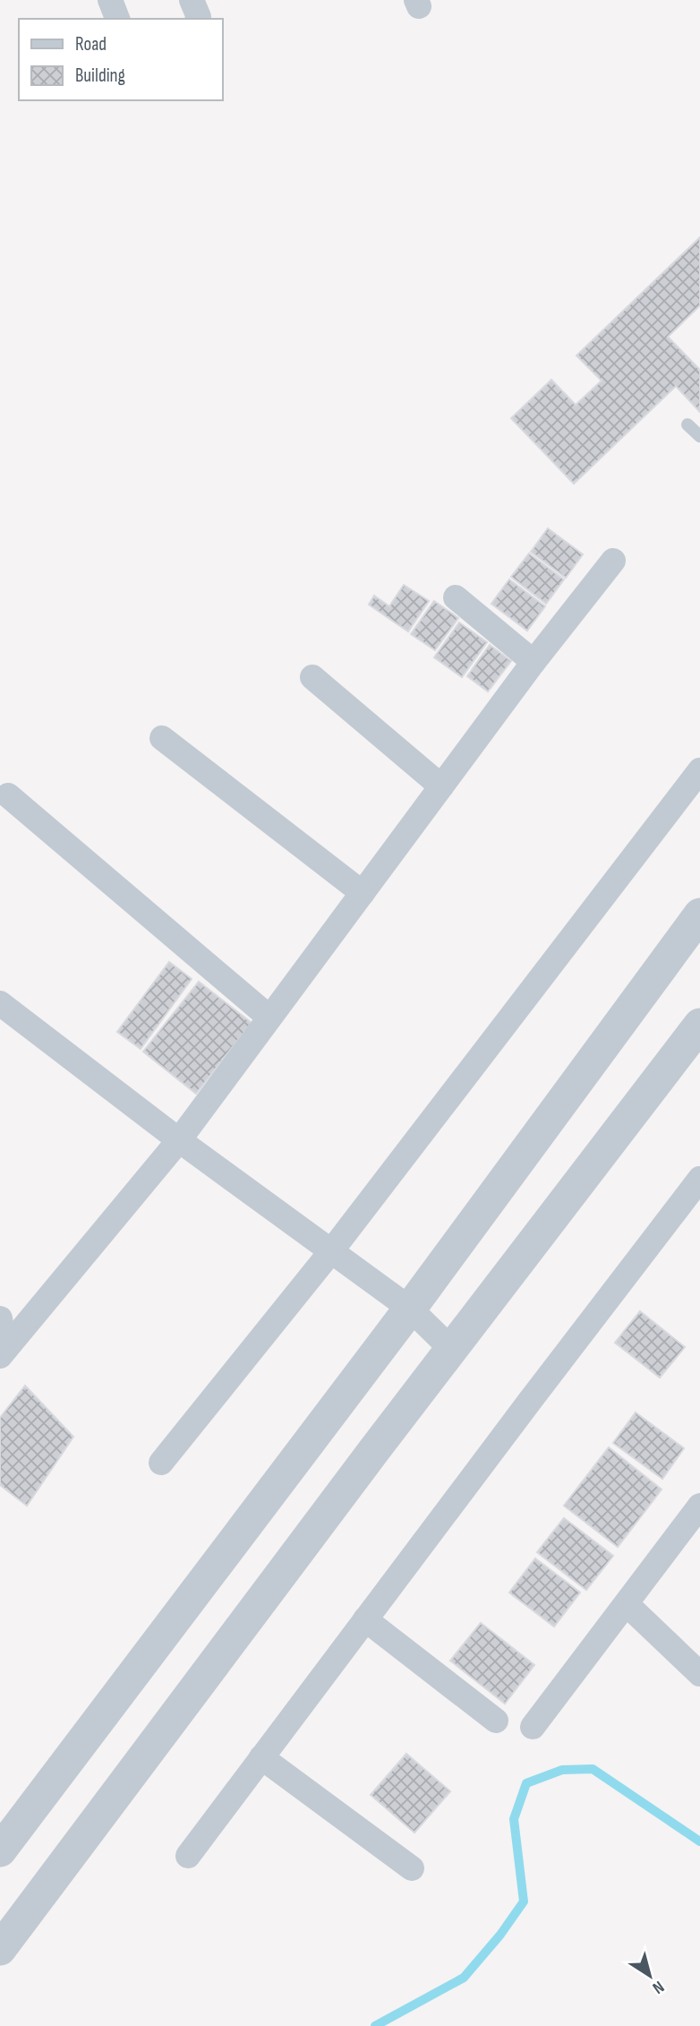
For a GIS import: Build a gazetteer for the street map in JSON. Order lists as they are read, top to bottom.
{
  "legend": ["Road", "Building"],
  "north": "bottom right"
}
